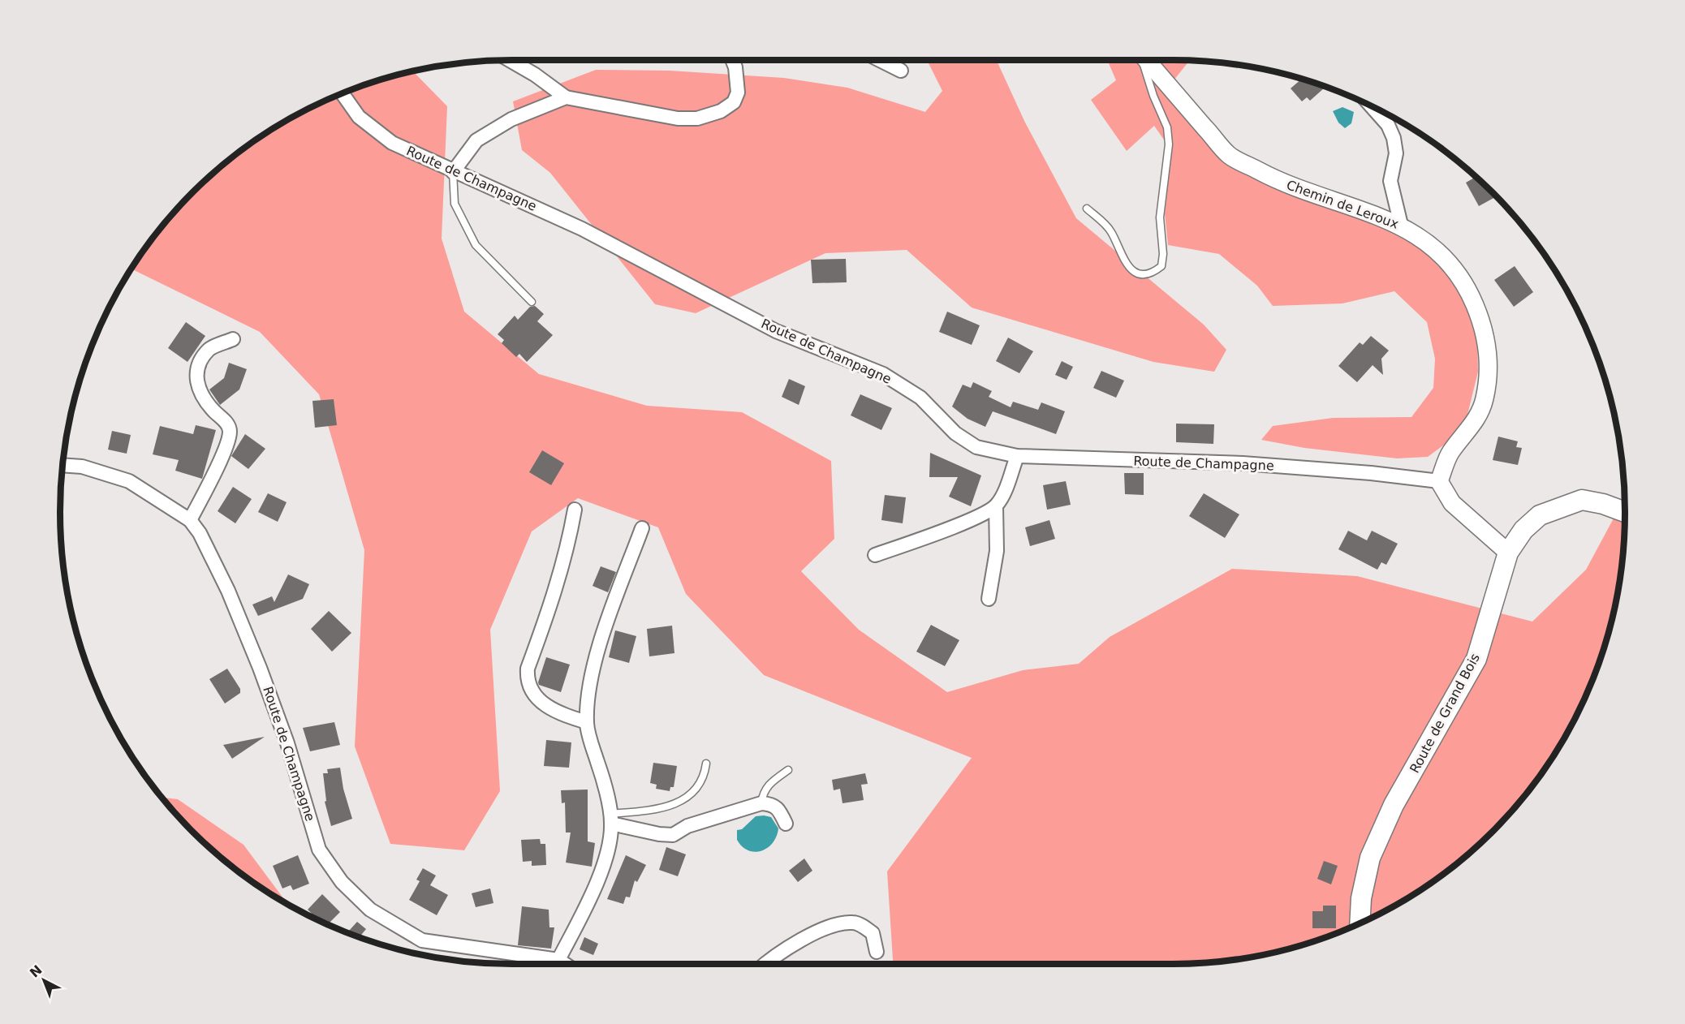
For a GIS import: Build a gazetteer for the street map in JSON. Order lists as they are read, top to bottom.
{
  "streets": {
    "main road": ["Route de Grand Bois"],
    "street": ["Route de Champagne", "Chemin de Leroux"]
  },
  "crossings": [
    ["Route de Champagne", "Chemin de Leroux"]
  ],
  "north": "top left"
}
